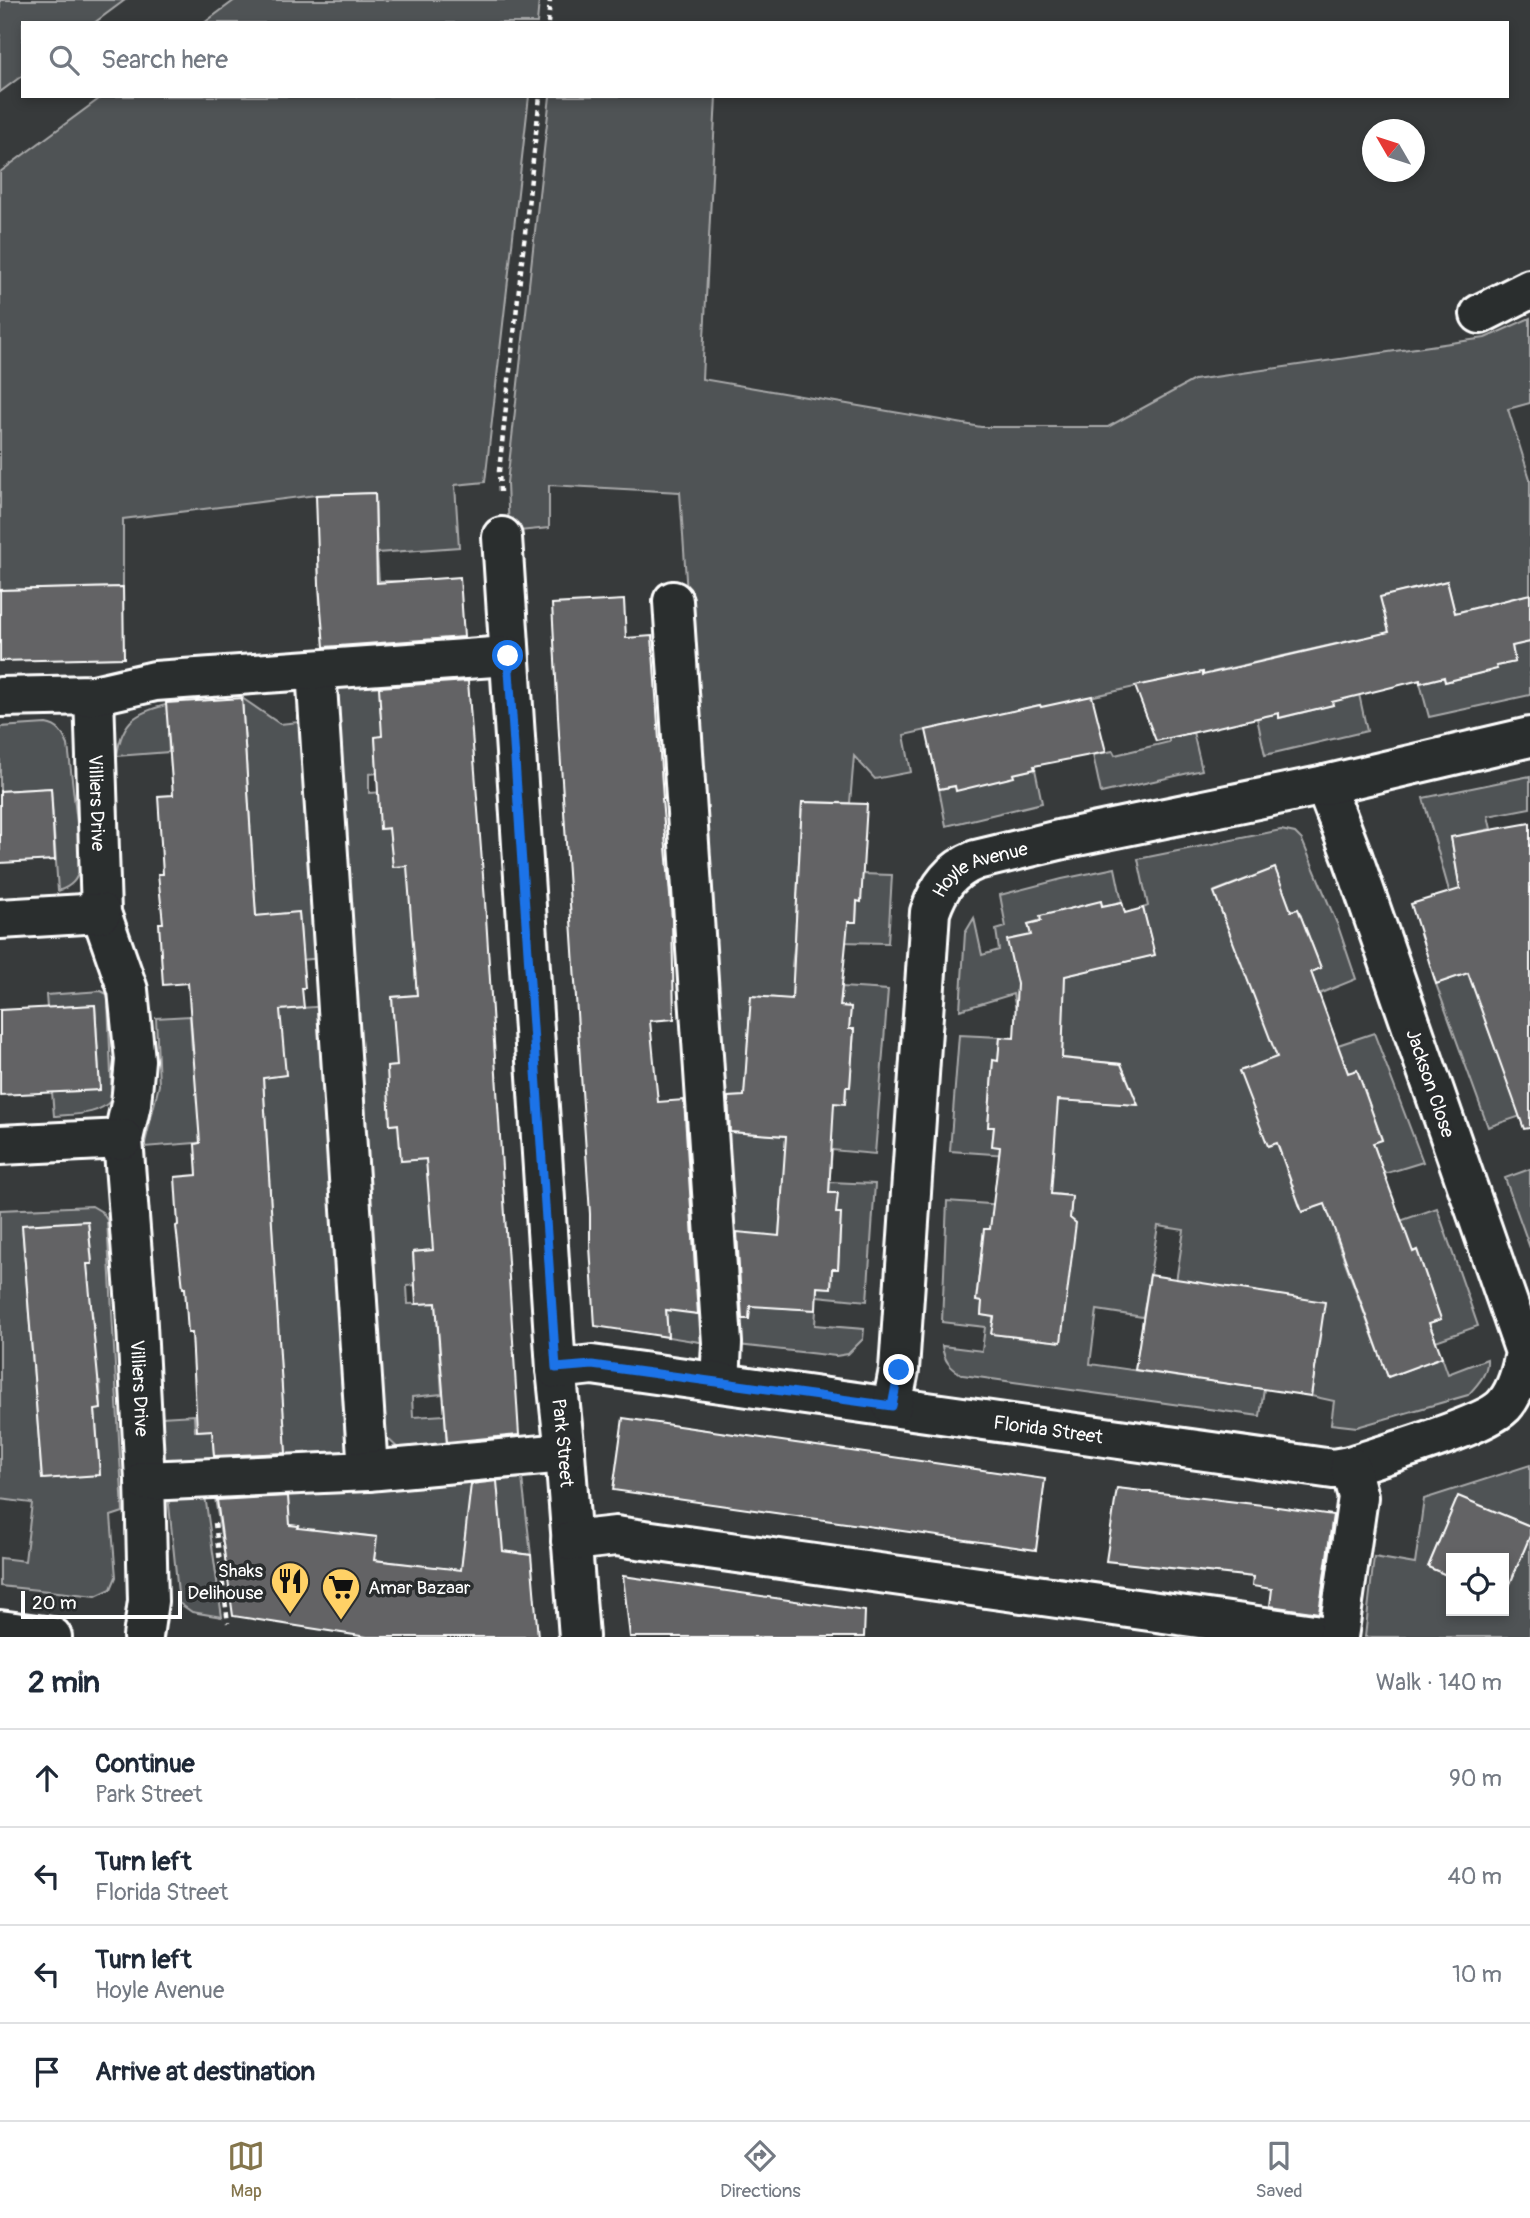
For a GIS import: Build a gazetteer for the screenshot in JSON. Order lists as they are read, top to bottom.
{
  "streets": {
    "street": [
      "Villiers Drive",
      "Hoyle Avenue",
      "Jackson Close",
      "Florida Street",
      "Park Street"
    ]
  },
  "crossings": [
    ["Hoyle Avenue", "Jackson Close"],
    ["Hoyle Avenue", "Florida Street"],
    ["Jackson Close", "Florida Street"],
    ["Florida Street", "Park Street"]
  ],
  "places": {
    "restaurant": ["Shaks Delihouse"],
    "supermarket": ["Amar Bazaar"]
  },
  "scale_bar": "20 m",
  "north": "top left",
  "page": {
    "search": "Search here",
    "scale": "20 m",
    "heading": ["2 min", "Walk · 140 m"],
    "list": [
      ["Continue", "Park Street", "90 m"],
      ["Turn left", "Florida Street", "40 m"],
      ["Turn left", "Hoyle Avenue", "10 m"],
      "Arrive at destination"
    ],
    "nav": ["Map", "Directions", "Saved"]
  }
}
